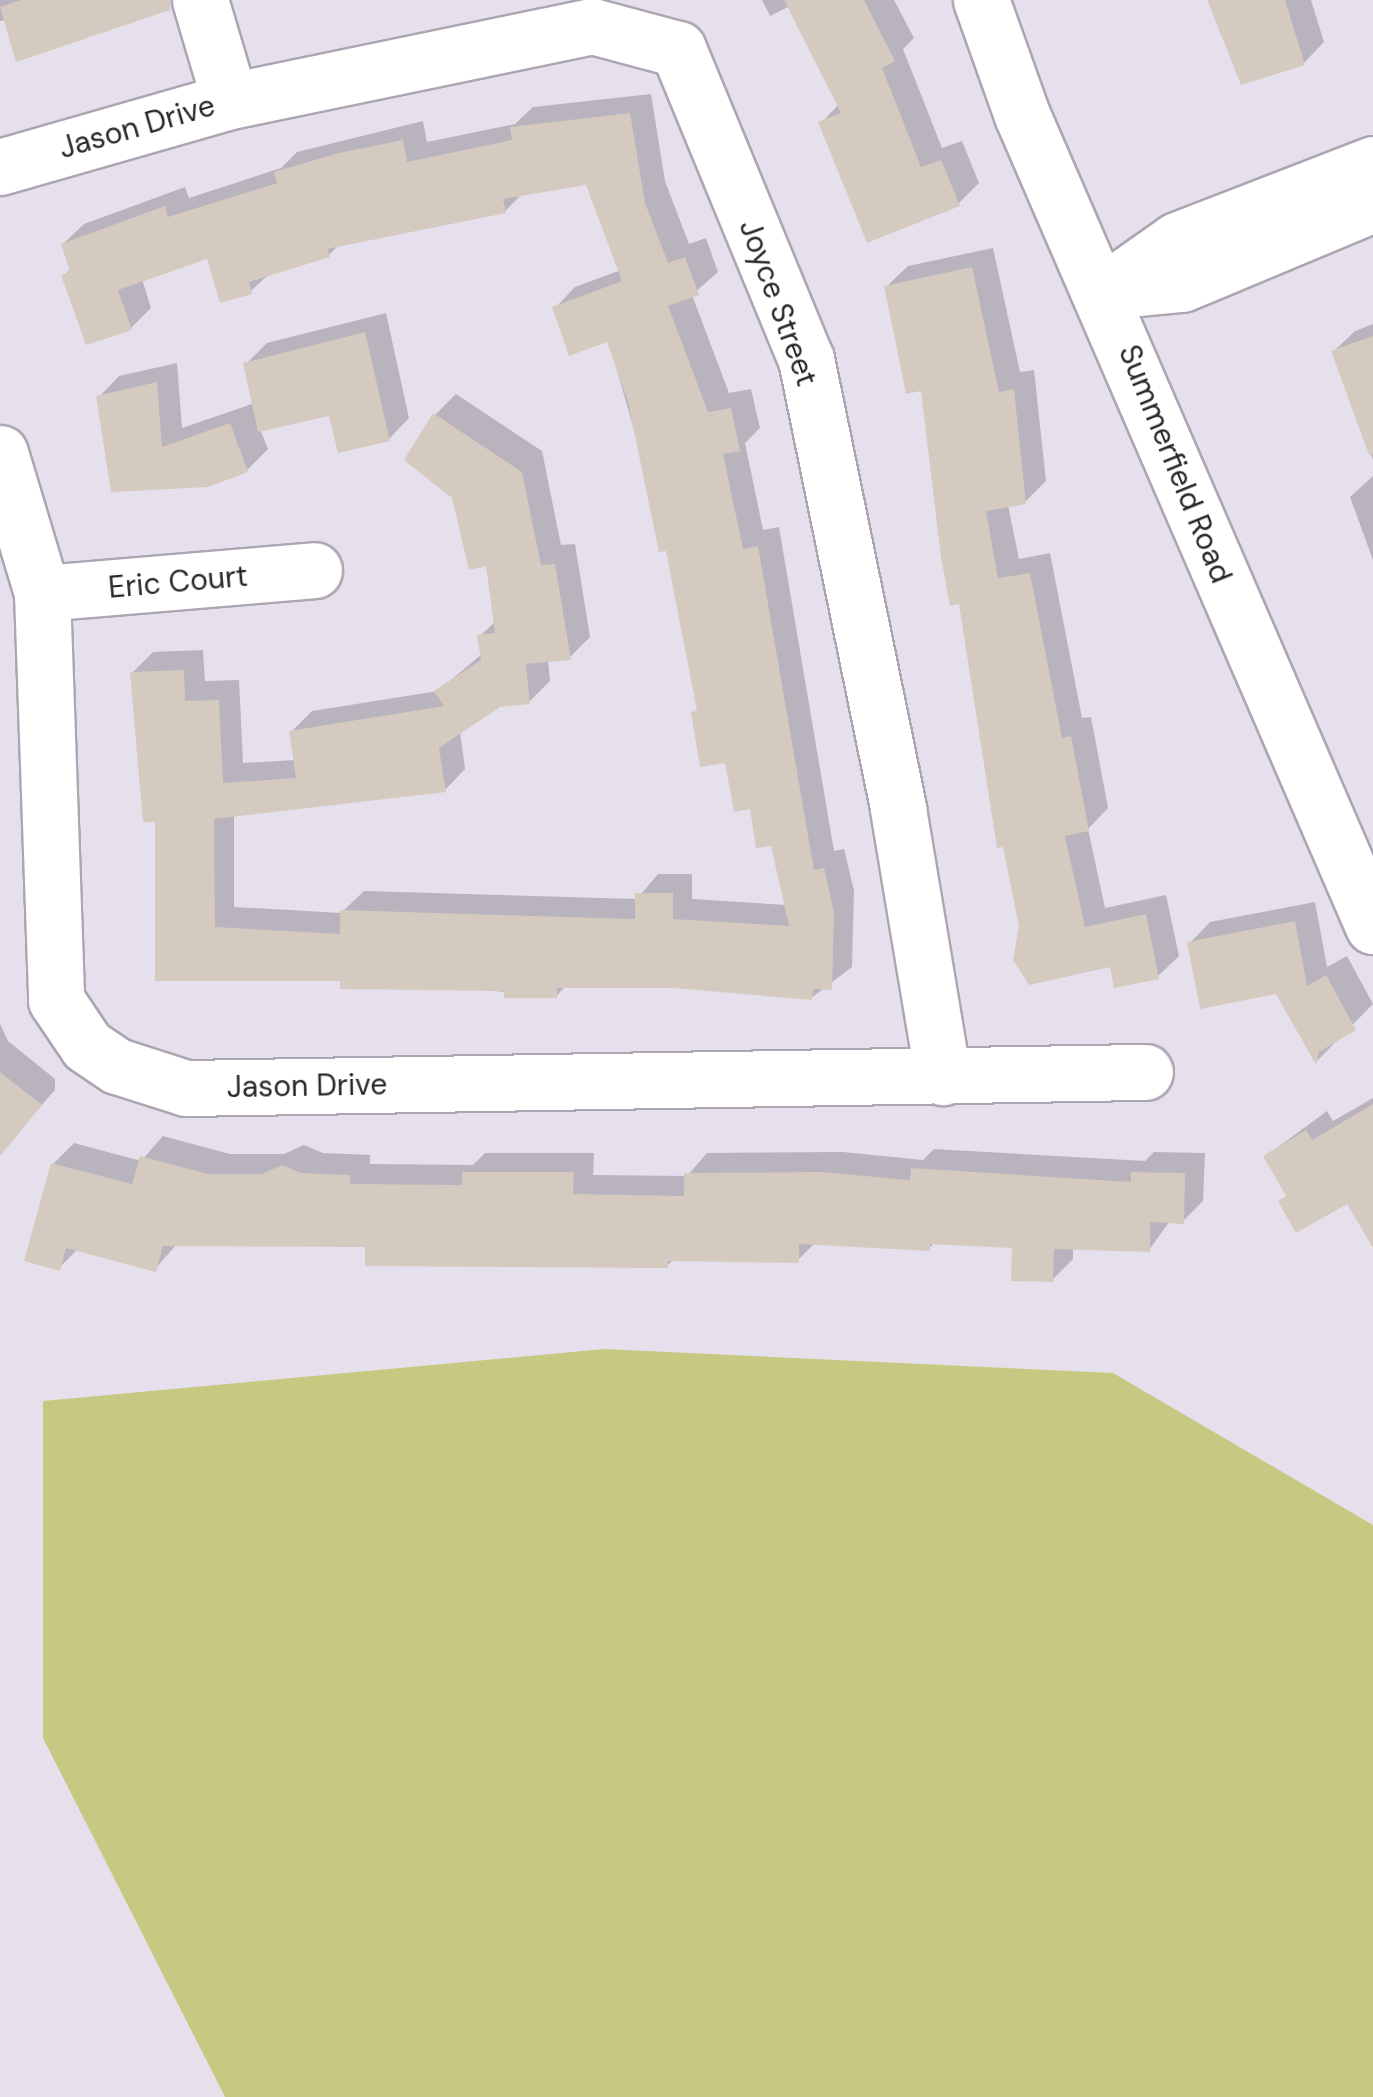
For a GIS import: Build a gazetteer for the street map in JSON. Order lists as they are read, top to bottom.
{
  "streets": {
    "street": [
      "Jason Drive",
      "Joyce Street",
      "Summerfield Road",
      "Eric Court"
    ]
  },
  "crossings": [
    ["Jason Drive", "Joyce Street"],
    ["Jason Drive", "Eric Court"]
  ]
}
